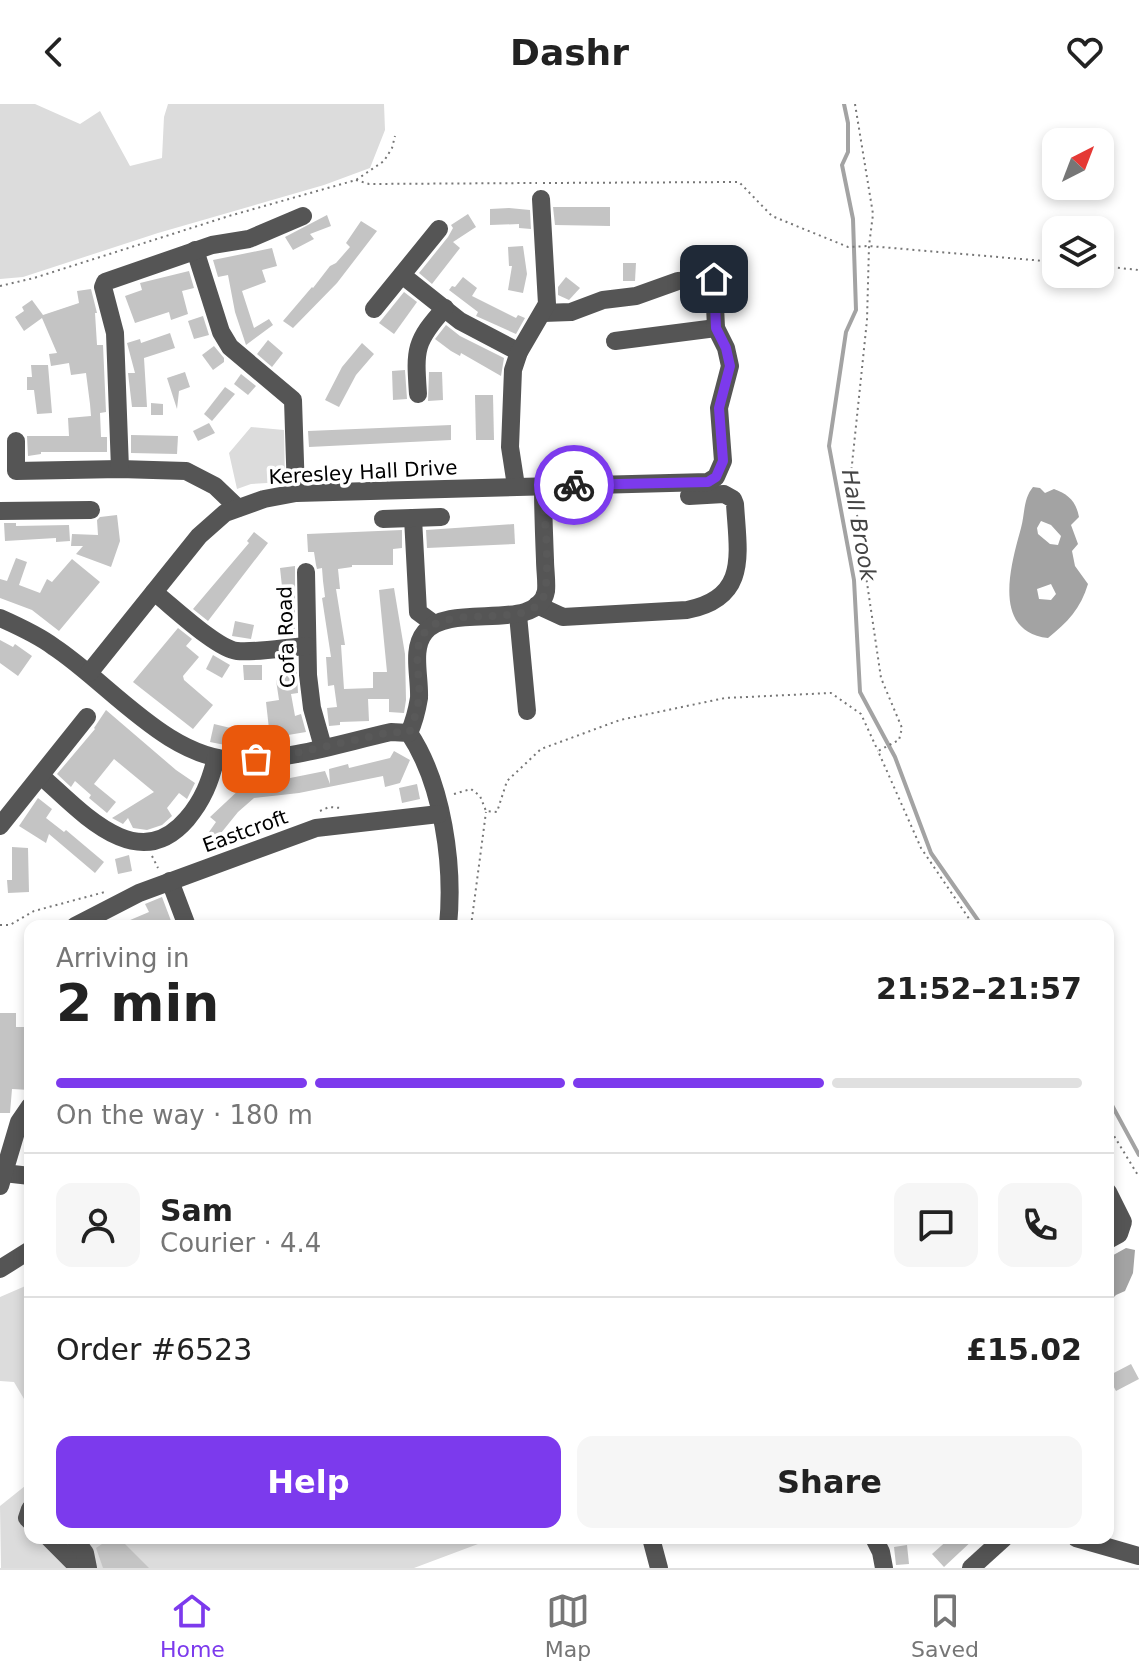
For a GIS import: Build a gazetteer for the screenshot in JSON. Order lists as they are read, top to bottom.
{
  "streets": {
    "street": ["Keresley Hall Drive", "Cofa Road", "Eastcroft"]
  },
  "water": ["Hall Brook"],
  "north": "top right",
  "page": {
    "header": "Dashr",
    "heading": ["2 min", "Arriving in", "21:52–21:57"],
    "panel": [
      "Sam",
      "Courier · 4.4",
      "Order #6523",
      "£15.02"
    ],
    "bar": "On the way · 180 m",
    "buttons": ["Help", "Share"],
    "tabs": ["Home", "Map", "Saved"]
  }
}
